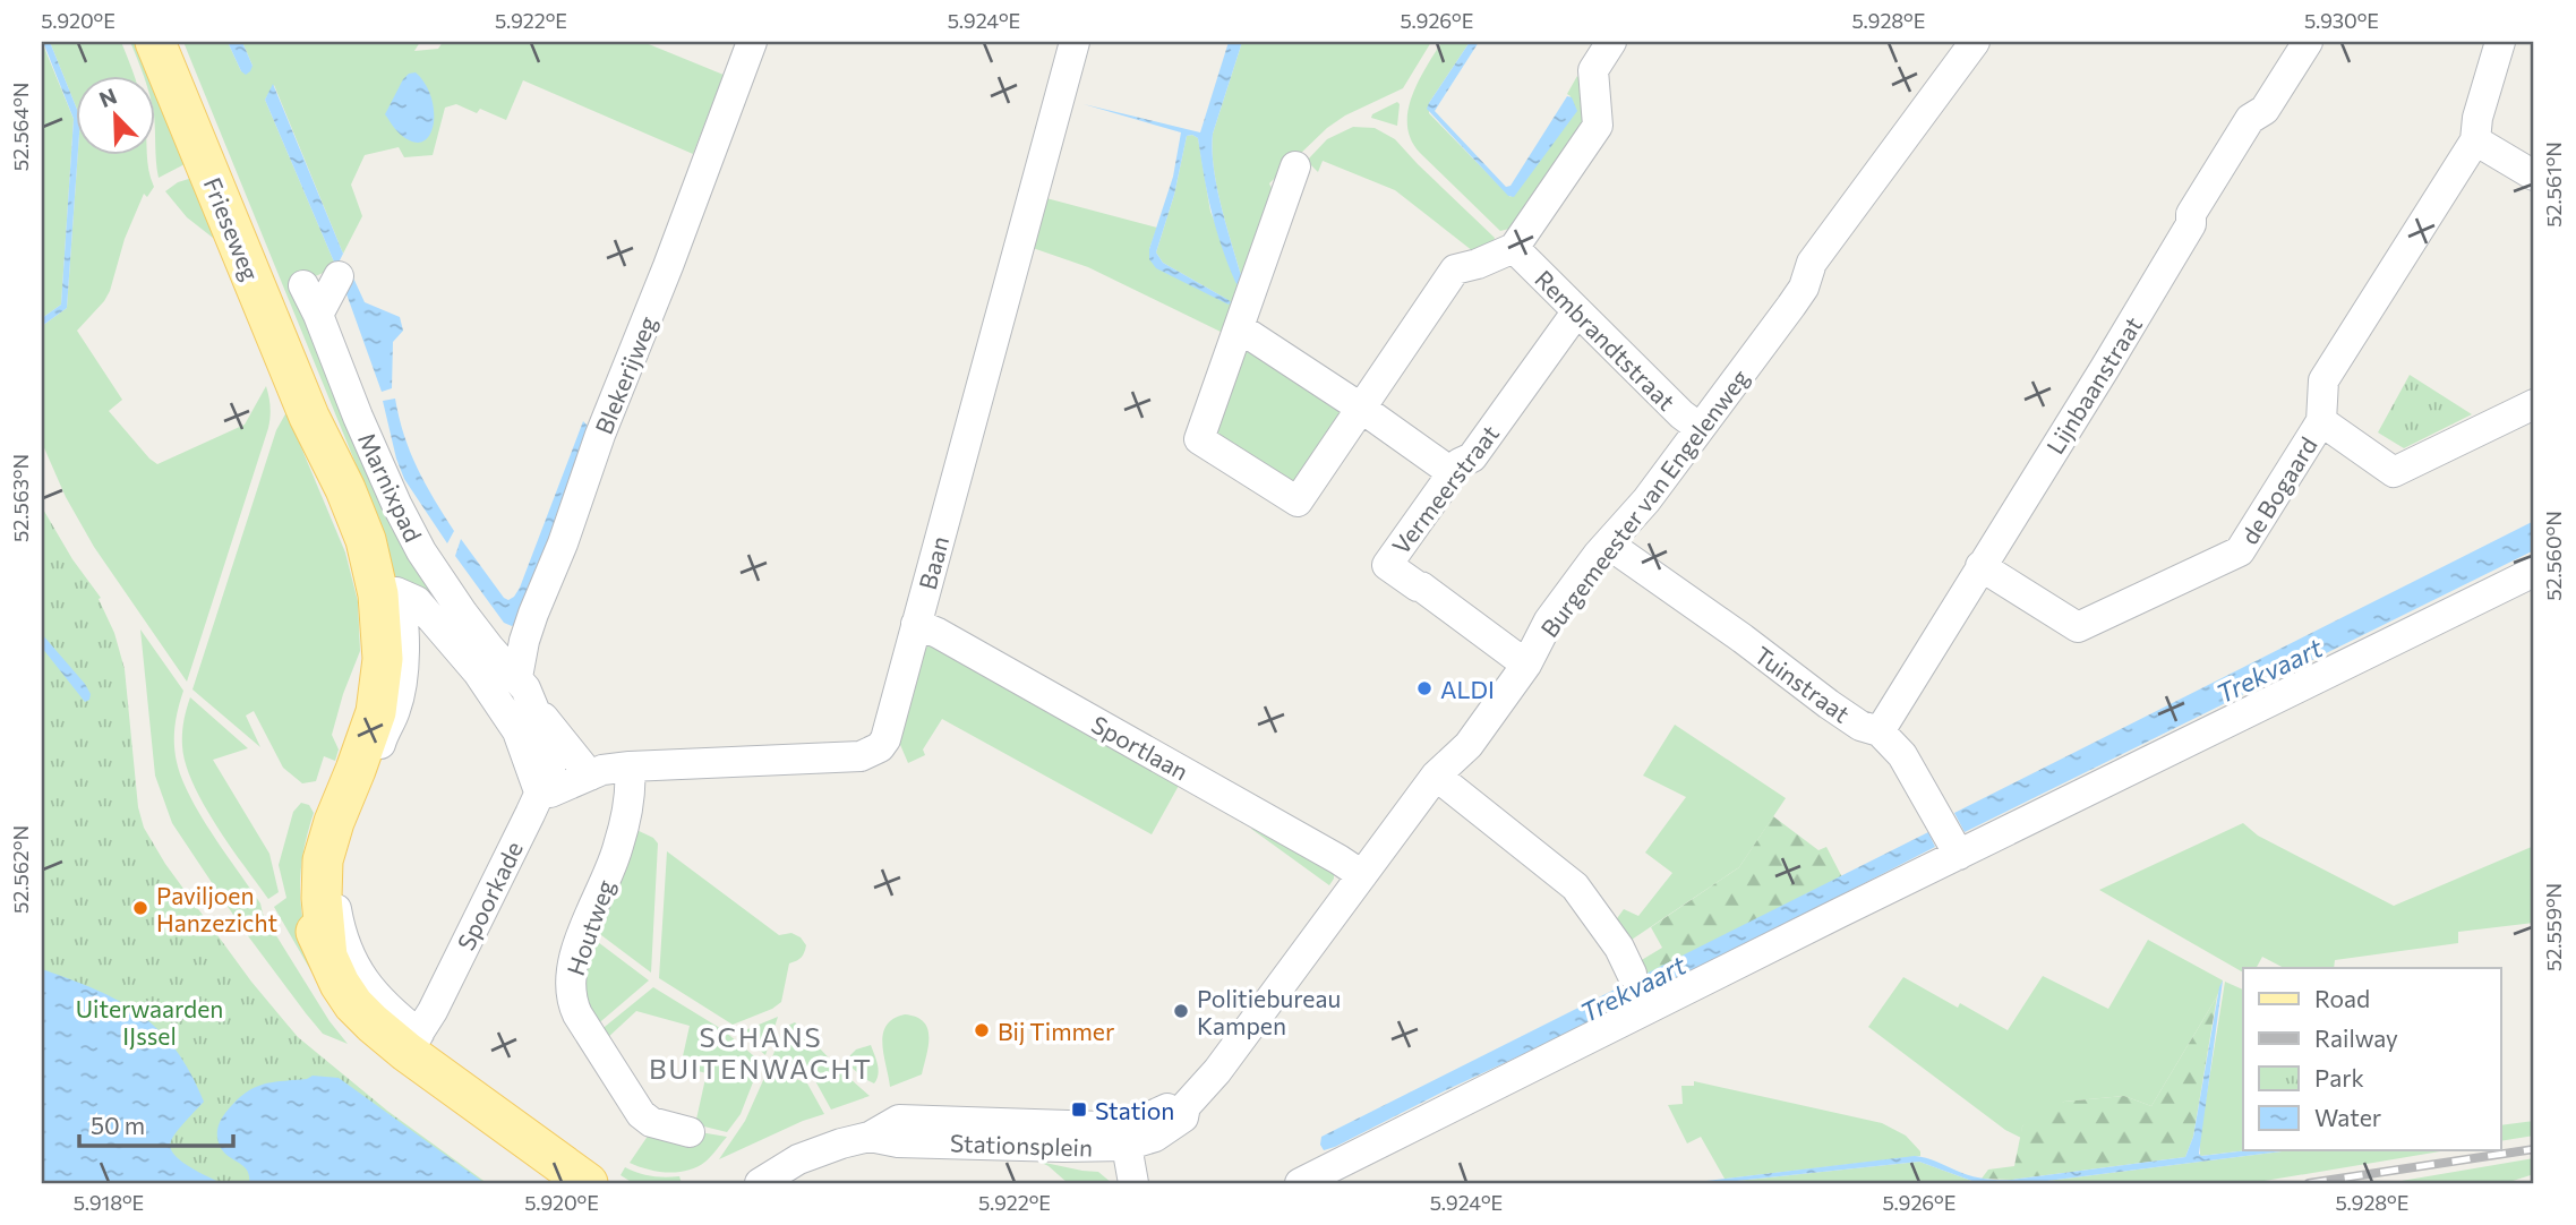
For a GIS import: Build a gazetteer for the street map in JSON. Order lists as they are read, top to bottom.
{
  "streets": {
    "main road": ["Frieseweg"],
    "street": [
      "Rembrandtstraat",
      "Blekerijweg",
      "Lijnbaanstraat",
      "Marnixpad",
      "Vermeerstraat",
      "de Bogaard",
      "Burgemeester van Engelenweg",
      "Baan",
      "Tuinstraat",
      "Sportlaan",
      "Spoorkade",
      "Houtweg",
      "Stationsplein"
    ]
  },
  "crossings": [
    ["Frieseweg", "Spoorkade"],
    ["Rembrandtstraat", "Vermeerstraat"],
    ["Rembrandtstraat", "Burgemeester van Engelenweg"],
    ["Blekerijweg", "Marnixpad"],
    ["Lijnbaanstraat", "de Bogaard"],
    ["Lijnbaanstraat", "Tuinstraat"],
    ["Vermeerstraat", "Burgemeester van Engelenweg"],
    ["Burgemeester van Engelenweg", "Tuinstraat"],
    ["Burgemeester van Engelenweg", "Sportlaan"],
    ["Burgemeester van Engelenweg", "Stationsplein"],
    ["Baan", "Sportlaan"],
    ["Baan", "Spoorkade"],
    ["Baan", "Houtweg"]
  ],
  "districts": ["SCHANS BUITENWACHT"],
  "water": ["Trekvaart"],
  "parks": ["Uiterwaarden IJssel"],
  "places": {
    "other": [
      "ALDI",
      "Paviljoen Hanzezicht",
      "Politiebureau Kampen",
      "Bij Timmer"
    ],
    "transit": ["Station"]
  },
  "legend": [
    "Road",
    "Railway",
    "Park",
    "Water"
  ],
  "scale_bar": "50 m",
  "north": "top left",
  "coordinates": [
    "5.920°E",
    "5.922°E",
    "5.924°E",
    "5.926°E",
    "5.928°E",
    "5.930°E",
    "52.564°N",
    "52.561°N",
    "52.563°N",
    "52.560°N",
    "52.562°N",
    "52.559°N",
    "5.918°E"
  ]
}
